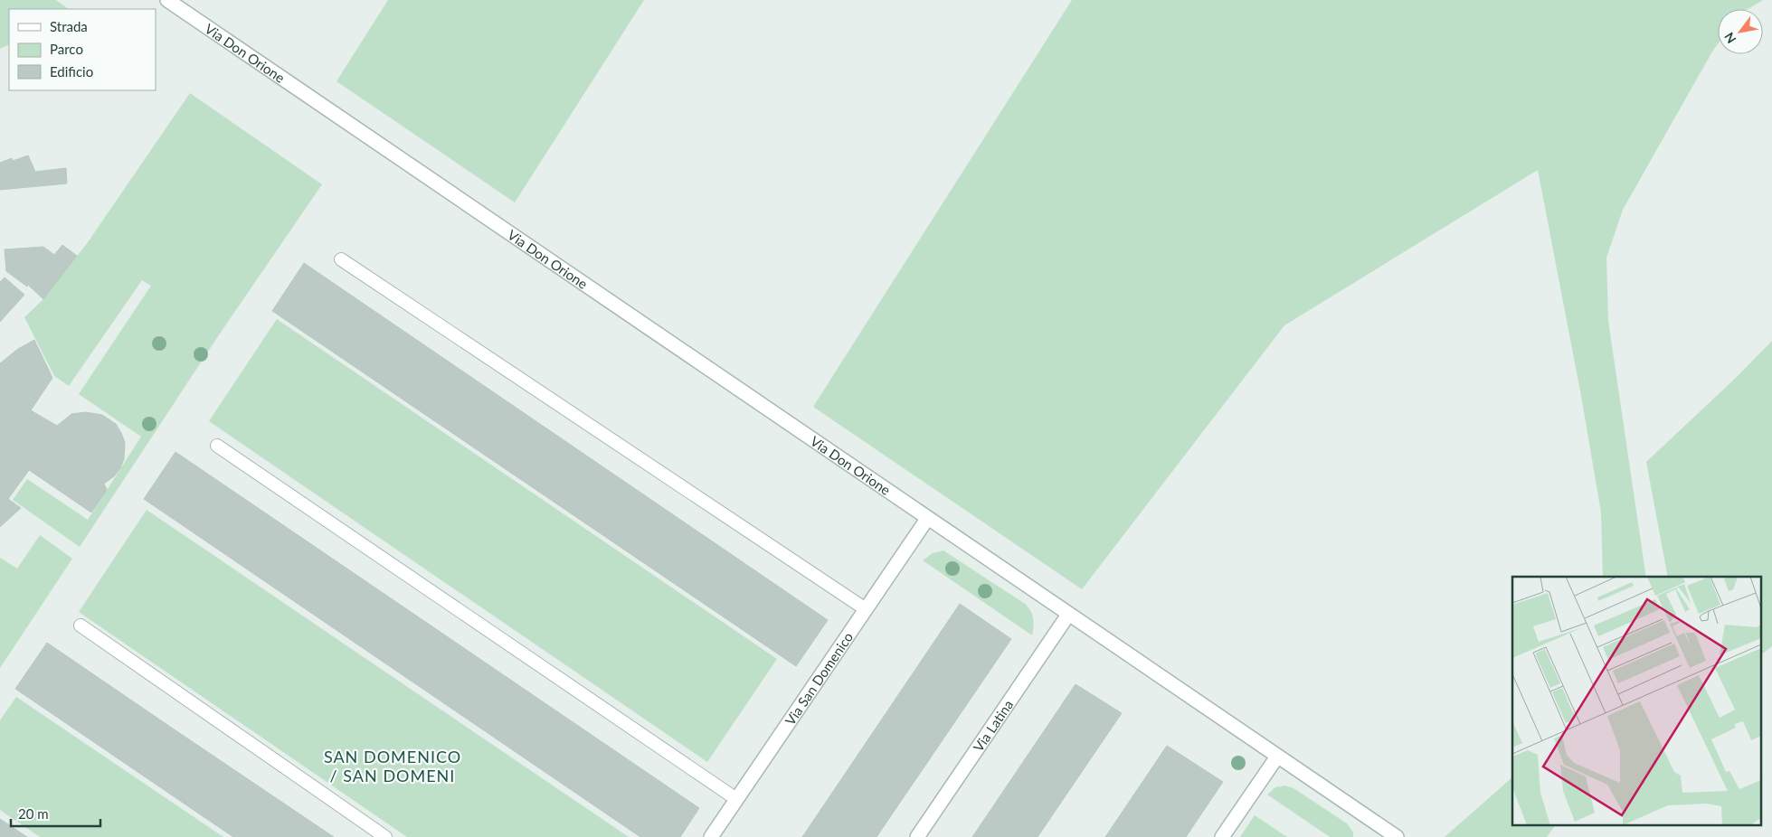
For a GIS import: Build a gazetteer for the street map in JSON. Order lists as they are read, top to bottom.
{
  "streets": {
    "street": ["Via Don Orione", "Via San Domenico", "Via Latina"]
  },
  "crossings": [
    ["Via Don Orione", "Via San Domenico"]
  ],
  "districts": ["SAN DOMENICO / SAN DOMENI"],
  "legend": ["Strada", "Parco", "Edificio"],
  "scale_bar": "20 m",
  "north": "bottom left"
}
